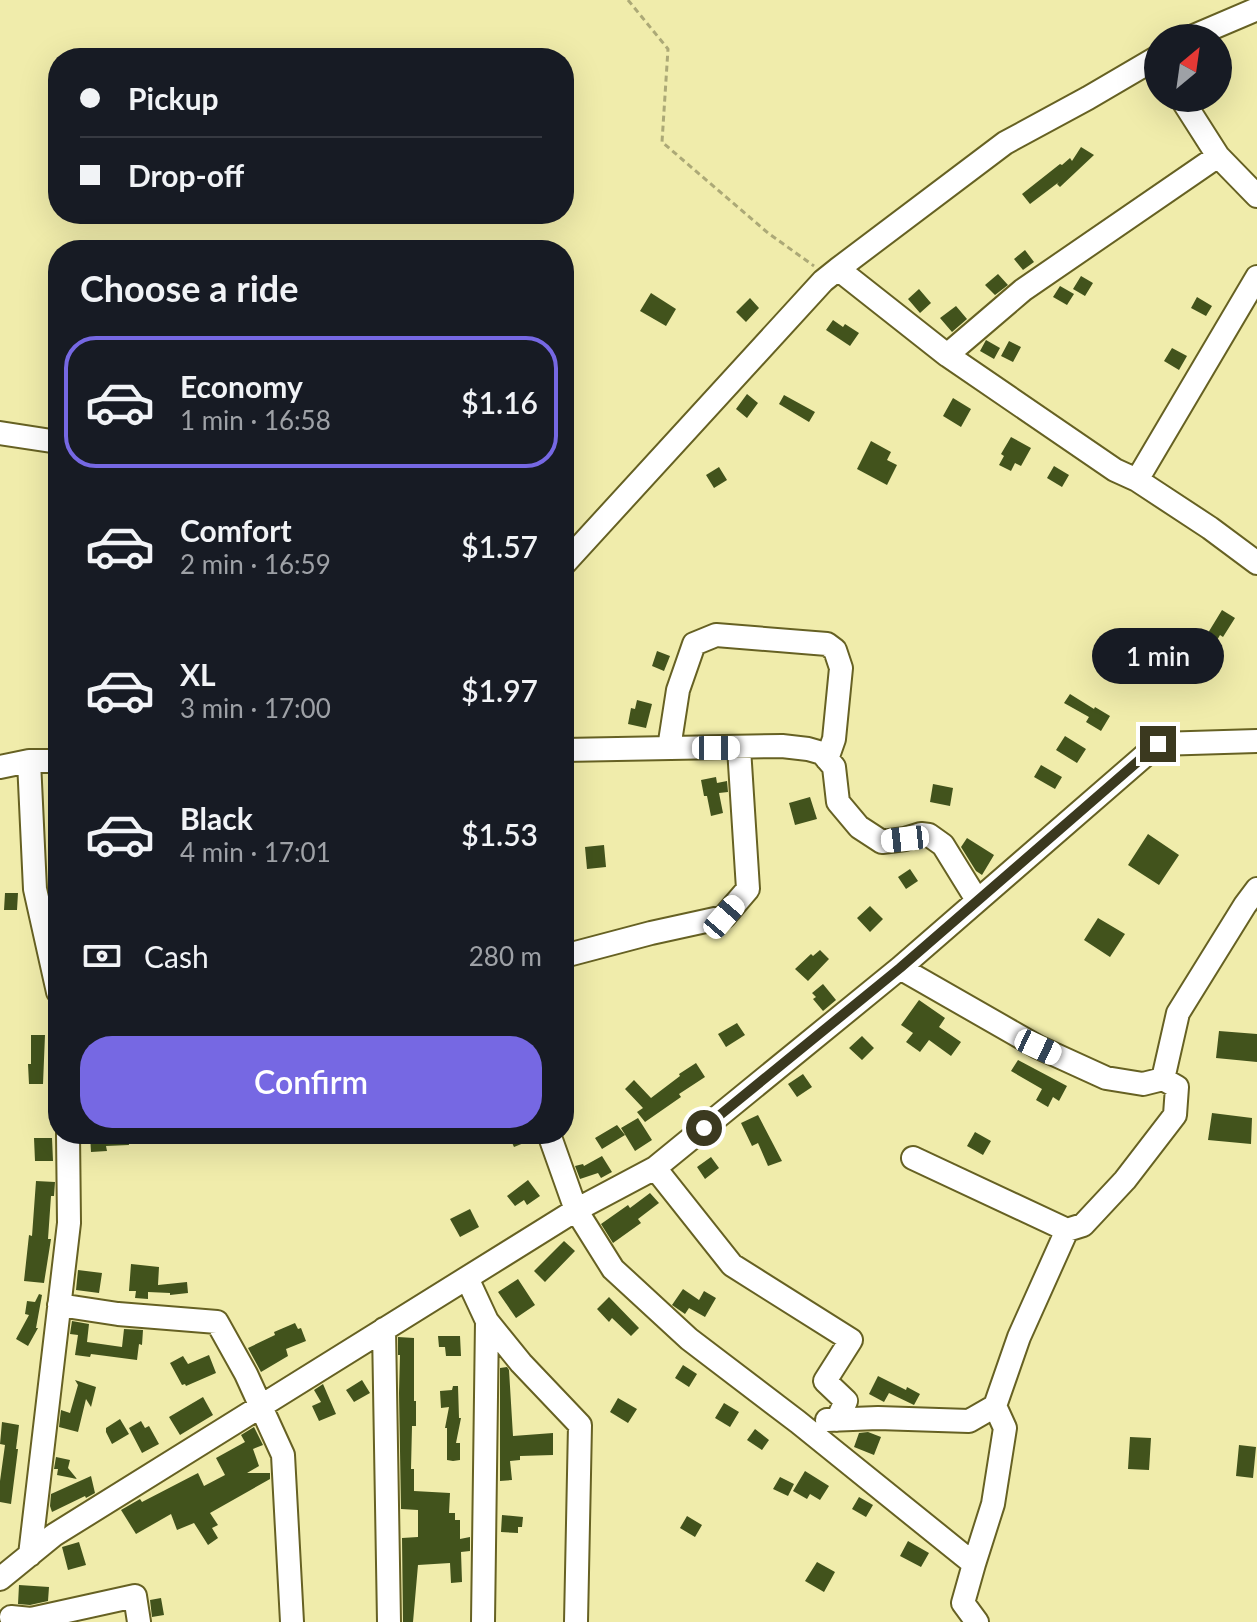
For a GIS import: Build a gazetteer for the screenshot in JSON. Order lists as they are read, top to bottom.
{
  "north": "top right",
  "page": {
    "banner": ["Pickup", "Drop-off"],
    "heading": "Choose a ride",
    "list": [
      {
        "name": "Economy",
        "note": "1 min · 16:58",
        "value": "$1.16"
      },
      {
        "name": "Comfort",
        "note": "2 min · 16:59",
        "value": "$1.57"
      },
      {
        "name": "XL",
        "note": "3 min · 17:00",
        "value": "$1.97"
      },
      {
        "name": "Black",
        "note": "4 min · 17:01",
        "value": "$1.53"
      }
    ],
    "bubble": "1 min",
    "pay": ["Cash", "280 m"],
    "buttons": "Confirm"
  }
}
